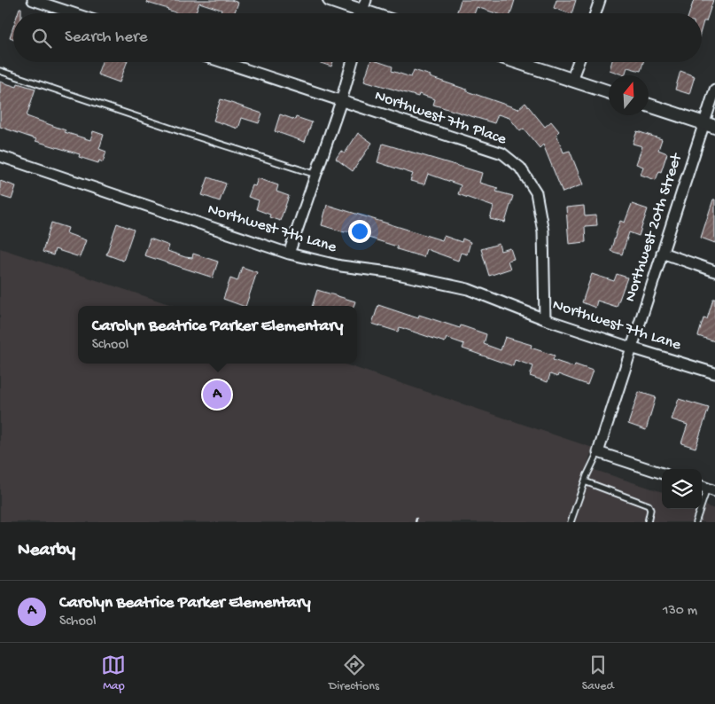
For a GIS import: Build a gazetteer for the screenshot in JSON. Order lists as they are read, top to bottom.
{
  "streets": {
    "street": ["Northwest 7th Place", "Northwest 20th Street", "Northwest 7th Lane"]
  },
  "crossings": [
    ["Northwest 7th Place", "Northwest 7th Lane"],
    ["Northwest 20th Street", "Northwest 7th Lane"]
  ],
  "north": "top",
  "page": {
    "search": "Search here",
    "popup": ["Carolyn Beatrice Parker Elementary", "School"],
    "pins": "A",
    "heading": "Nearby",
    "list": [
      {
        "mark": "A",
        "name": "Carolyn Beatrice Parker Elementary",
        "note": "School",
        "value": "130 m"
      }
    ],
    "nav": ["Map", "Directions", "Saved"]
  }
}
